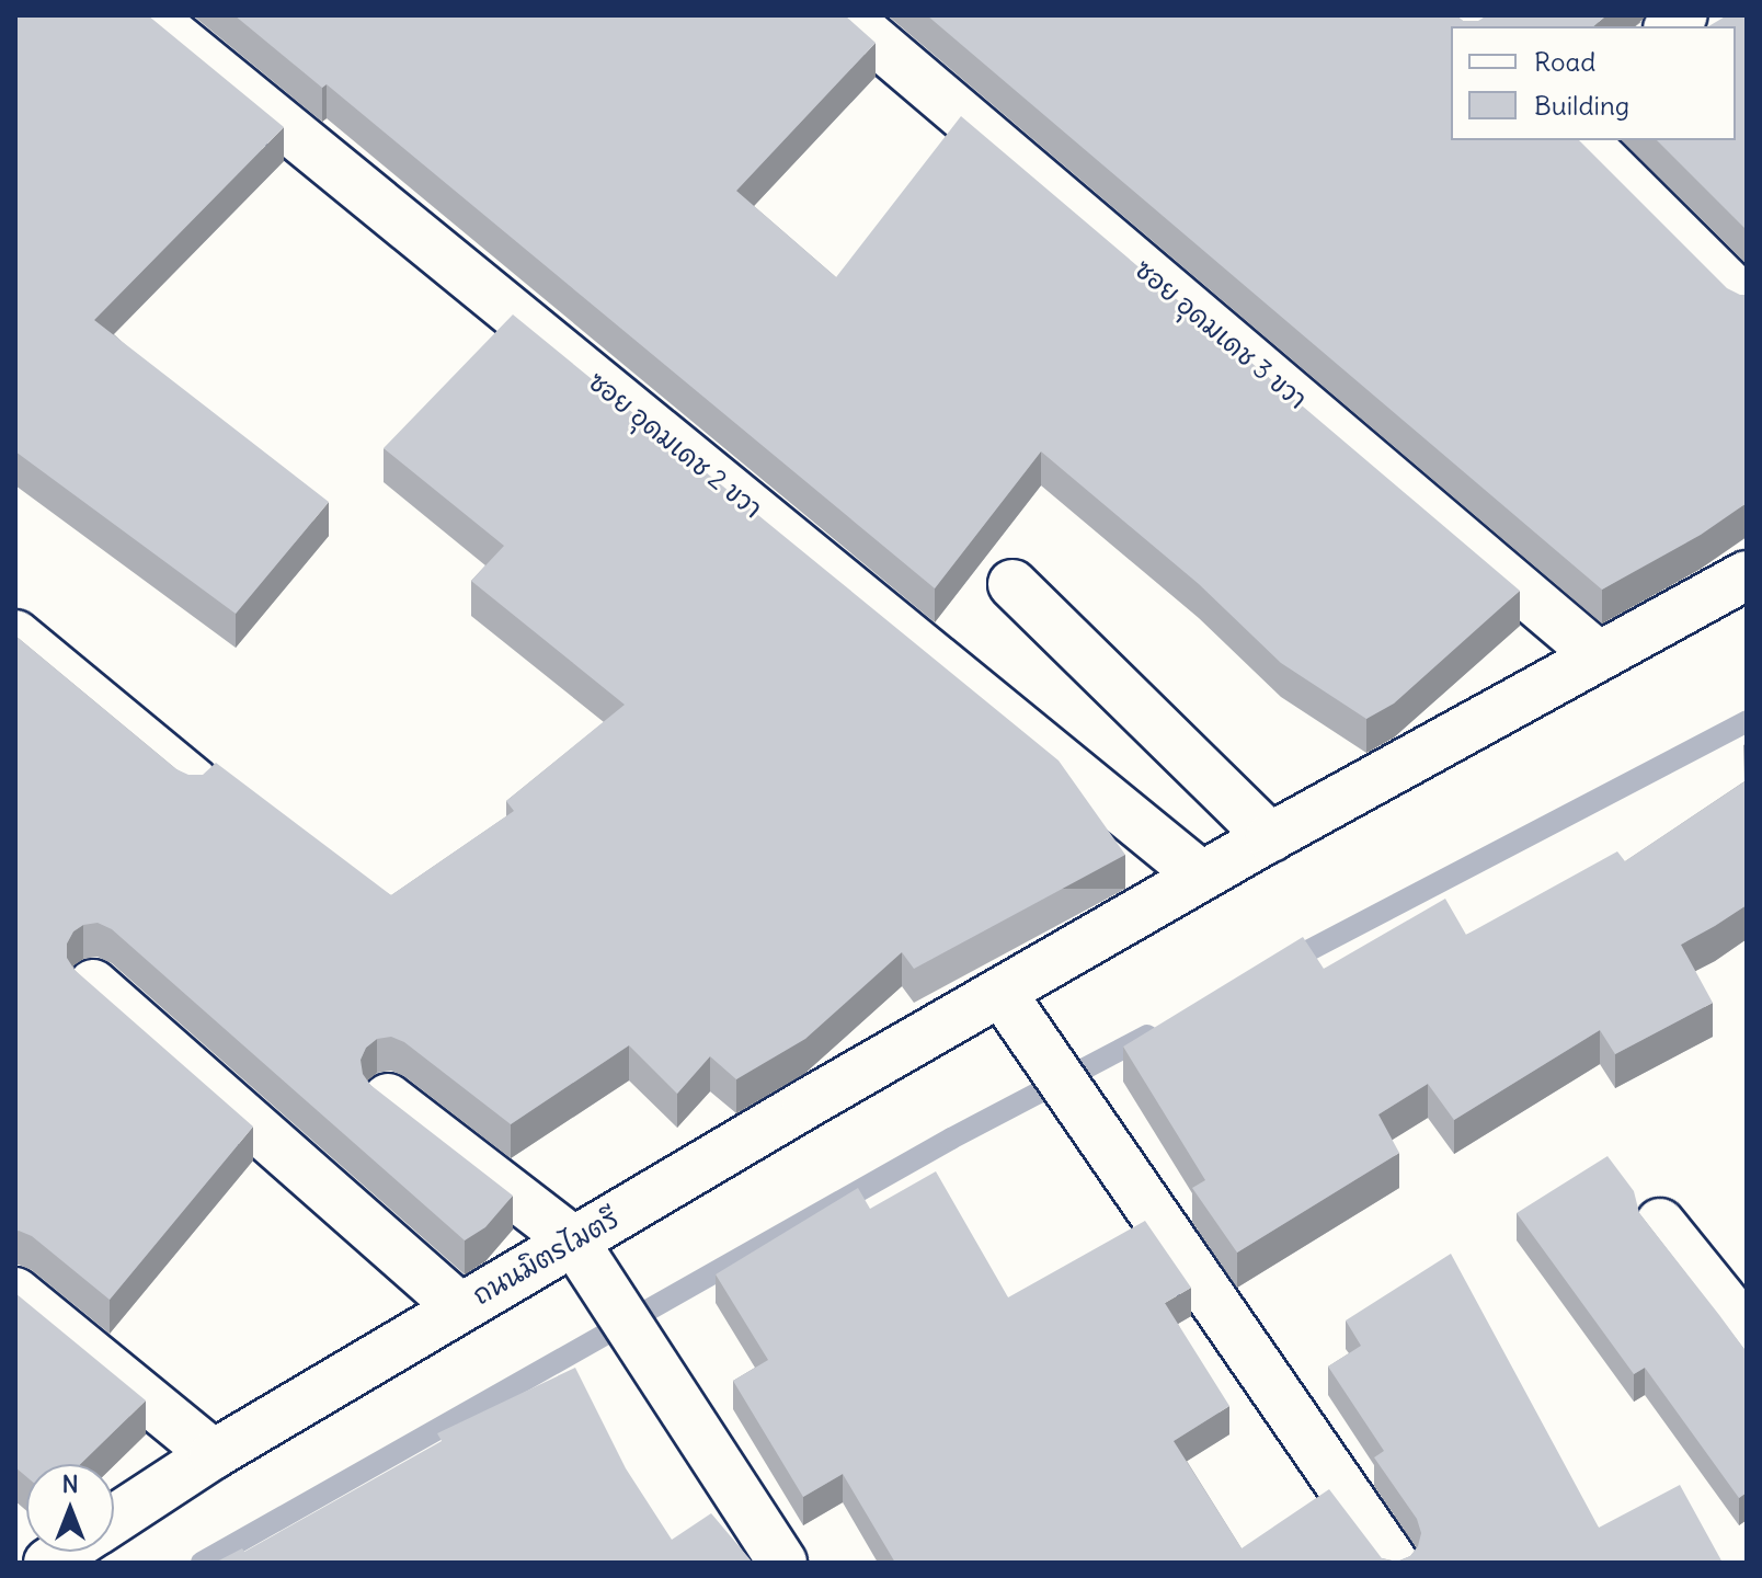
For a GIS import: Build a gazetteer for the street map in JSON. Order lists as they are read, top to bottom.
{
  "streets": {
    "street": ["ซอย อุดมเดช 3 ขวา", "ซอย อุดมเดช 2 ขวา", "ถนนมิตรไมตรี"]
  },
  "crossings": [
    ["ซอย อุดมเดช 3 ขวา", "ถนนมิตรไมตรี"],
    ["ซอย อุดมเดช 2 ขวา", "ถนนมิตรไมตรี"]
  ],
  "legend": ["Road", "Building"],
  "north": "top"
}
